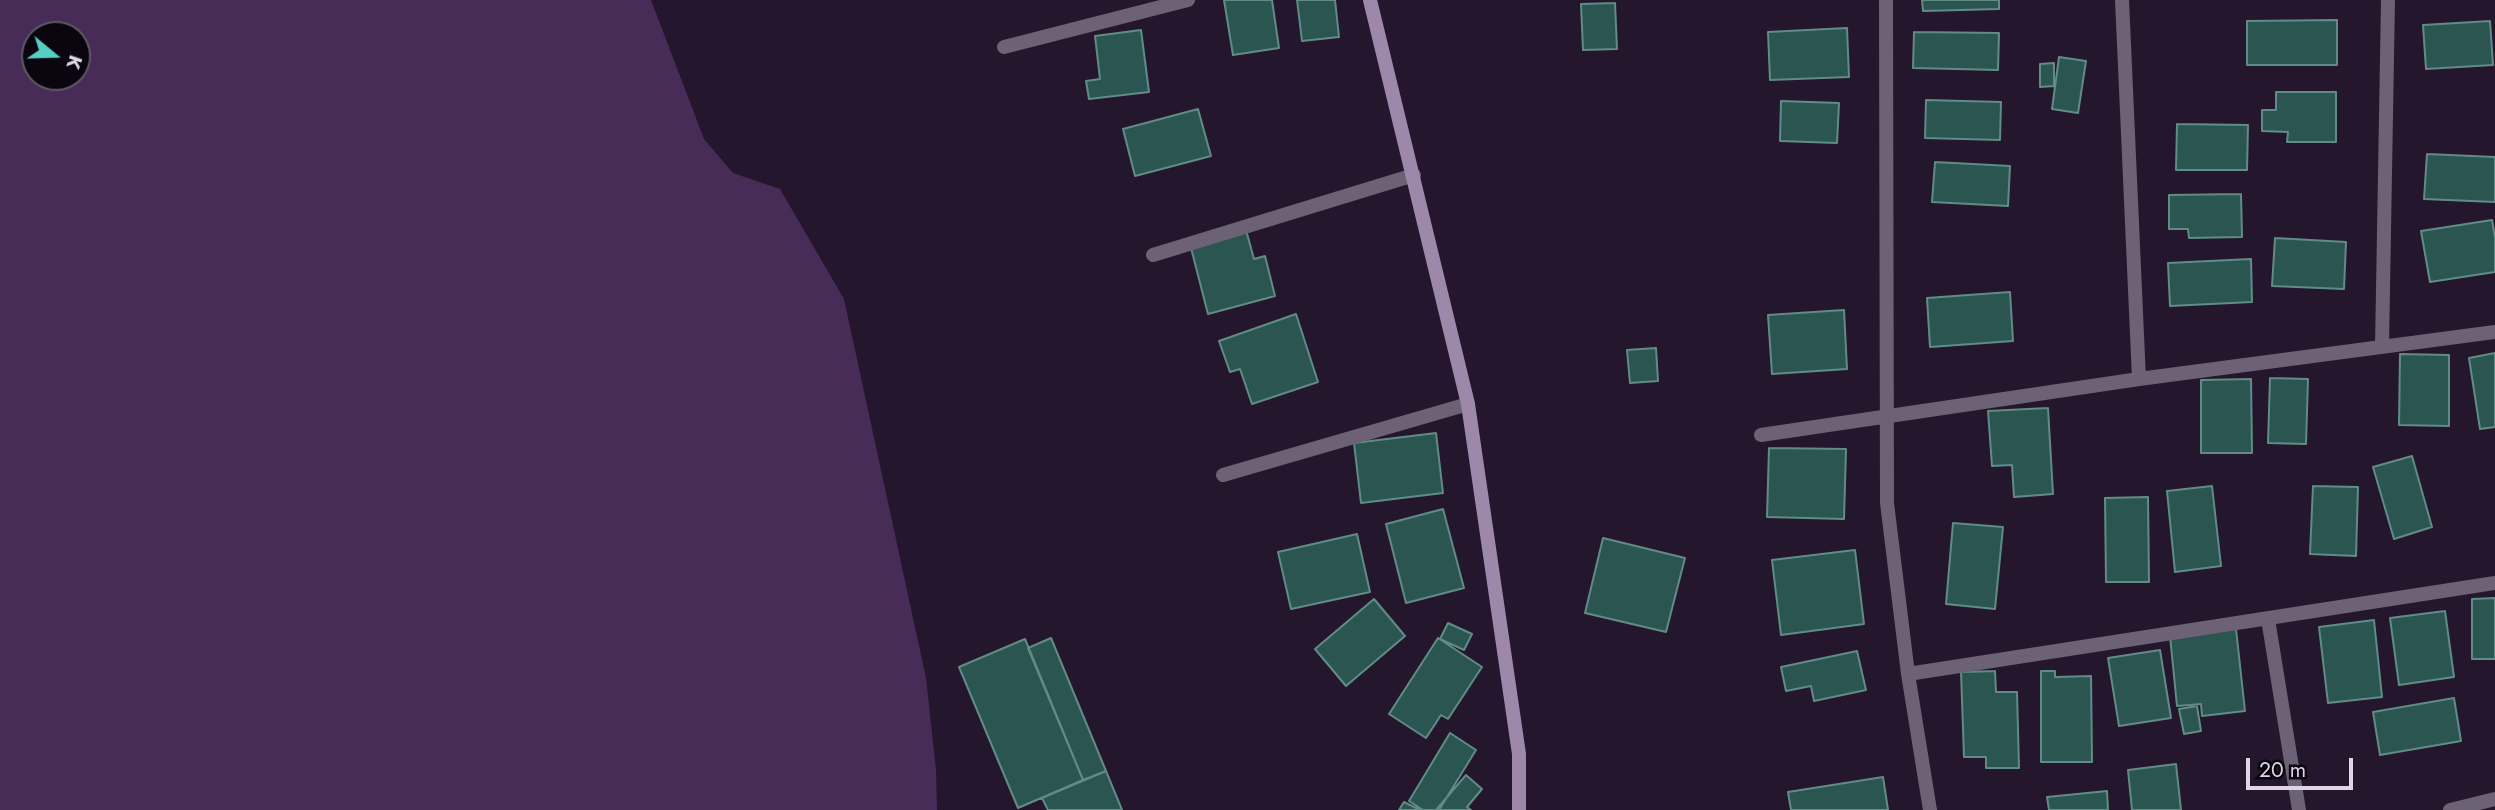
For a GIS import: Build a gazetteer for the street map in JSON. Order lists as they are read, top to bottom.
{
  "scale_bar": "20 m",
  "north": "right"
}
